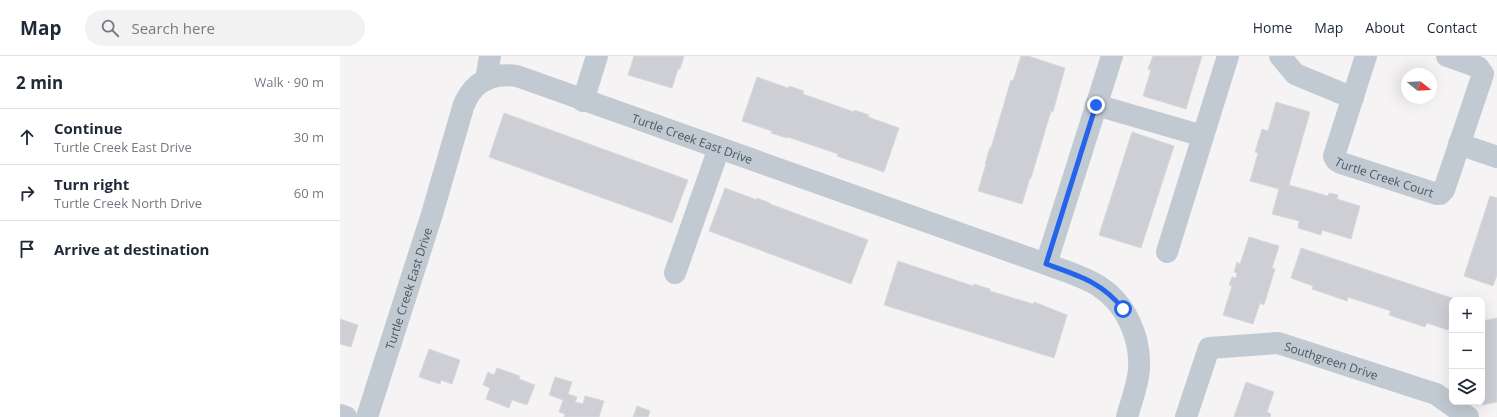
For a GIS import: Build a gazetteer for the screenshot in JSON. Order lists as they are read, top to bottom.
{
  "streets": {
    "street": ["Turtle Creek East Drive", "Turtle Creek Court", "Southgreen Drive"]
  },
  "north": "right",
  "page": {
    "header": "Map",
    "search": "Search here",
    "nav": [
      "Home",
      "Map",
      "About",
      "Contact"
    ],
    "heading": ["2 min", "Walk · 90 m"],
    "list": [
      ["Continue", "Turtle Creek East Drive", "30 m"],
      ["Turn right", "Turtle Creek North Drive", "60 m"],
      "Arrive at destination"
    ],
    "map_buttons": ["+", "−"]
  }
}
